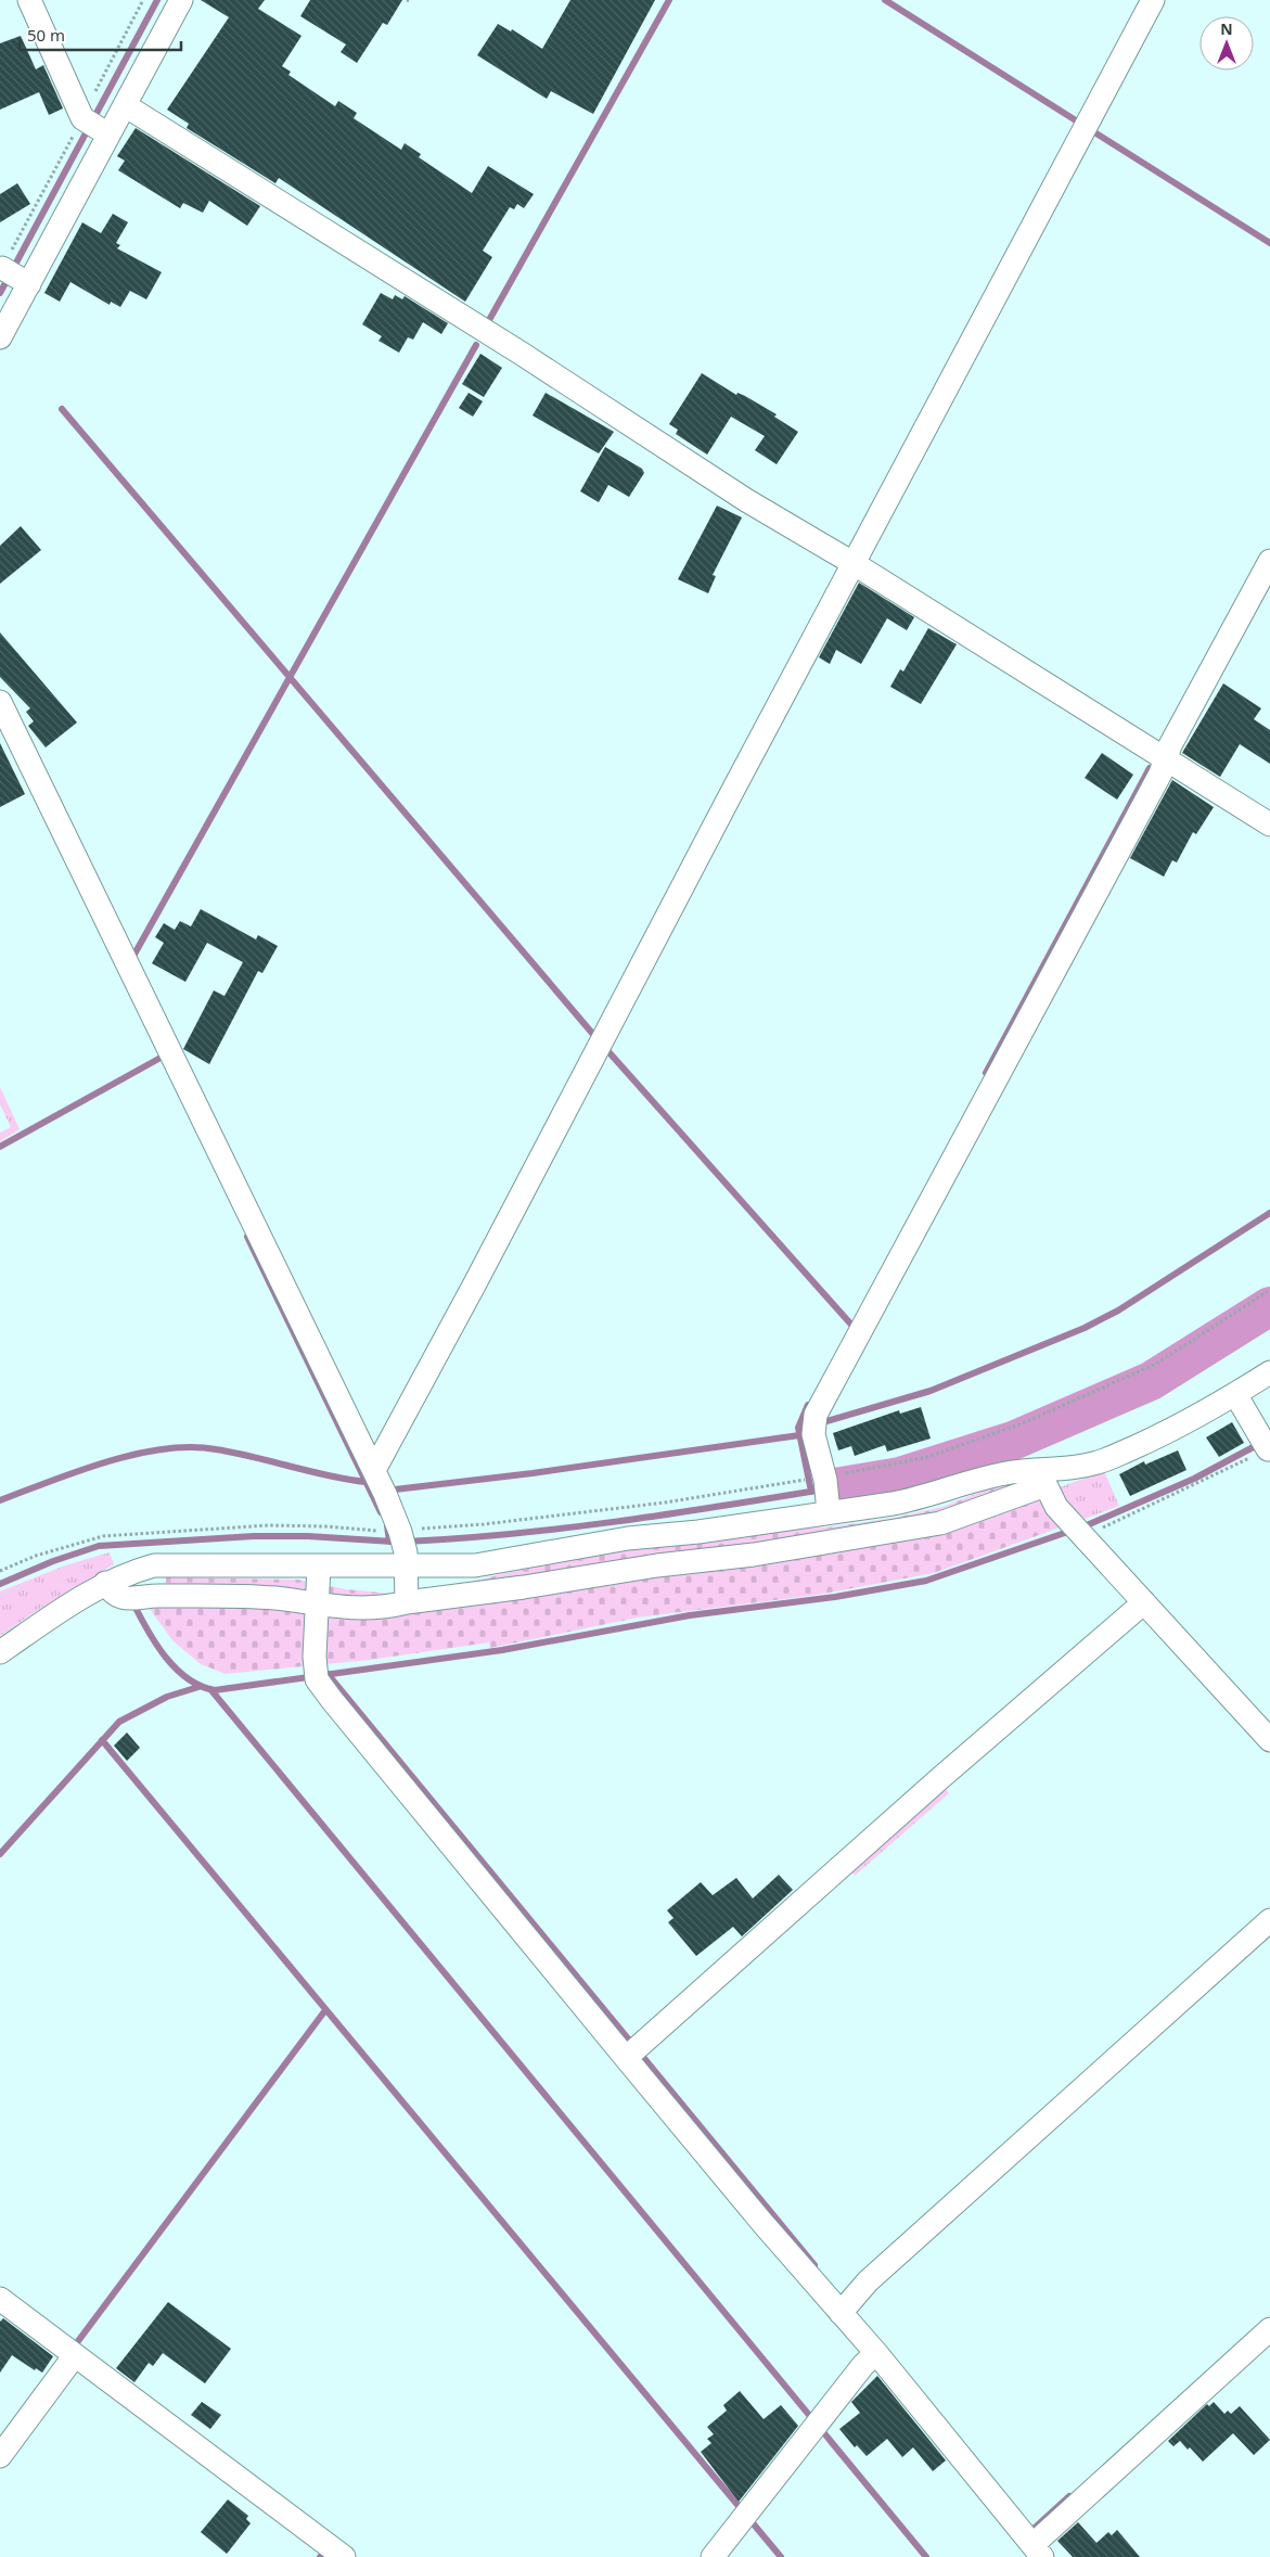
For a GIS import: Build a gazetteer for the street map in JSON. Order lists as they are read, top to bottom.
{
  "scale_bar": "50 m",
  "north": "top"
}
